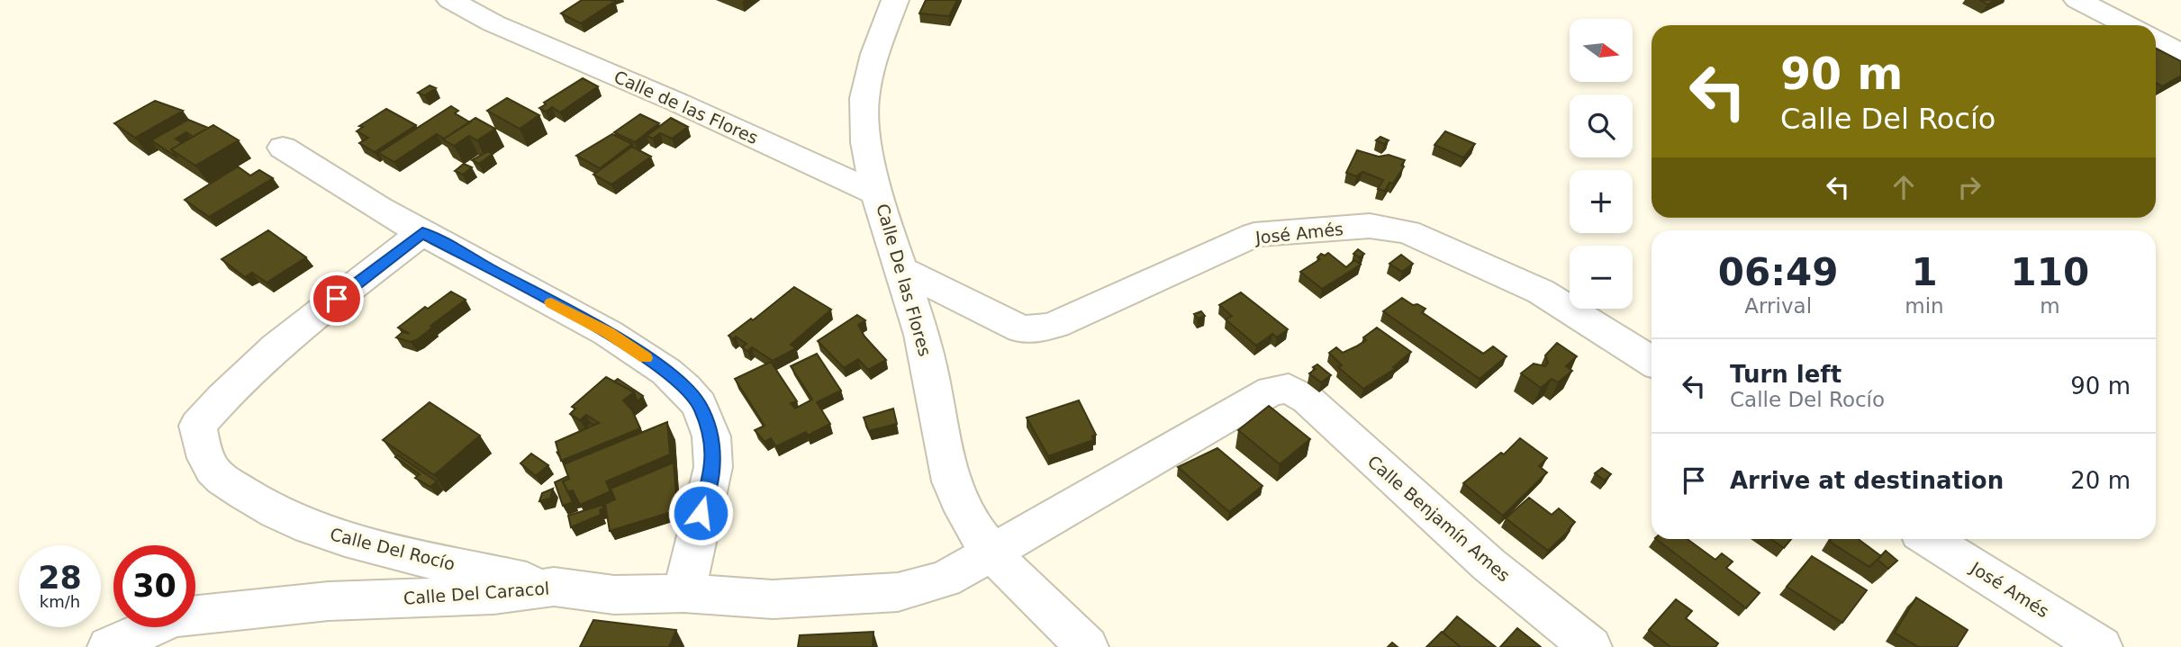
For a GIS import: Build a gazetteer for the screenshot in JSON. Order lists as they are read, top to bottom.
{
  "streets": {
    "street": [
      "Calle de las Flores",
      "José Amés",
      "Calle De las Flores",
      "Calle Benjamín Ames",
      "Calle Del Rocío",
      "Calle Del Caracol"
    ]
  },
  "crossings": [
    ["Calle de las Flores", "Calle De las Flores"],
    ["José Amés", "Calle De las Flores"],
    ["Calle De las Flores", "Calle Del Caracol"],
    ["Calle Benjamín Ames", "Calle Del Caracol"],
    ["Calle Del Rocío", "Calle Del Caracol"]
  ],
  "north": "right",
  "page": {
    "map_buttons": ["+", "−"],
    "turn": ["90 m", "Calle Del Rocío"],
    "eta": [
      "06:49",
      "Arrival",
      "1",
      "min",
      "110",
      "m"
    ],
    "list": [
      {
        "name": "Turn left",
        "note": "Calle Del Rocío",
        "value": "90 m"
      },
      {
        "name": "Arrive at destination",
        "value": "20 m"
      }
    ],
    "speed": "28 km/h",
    "limit": "30"
  }
}
